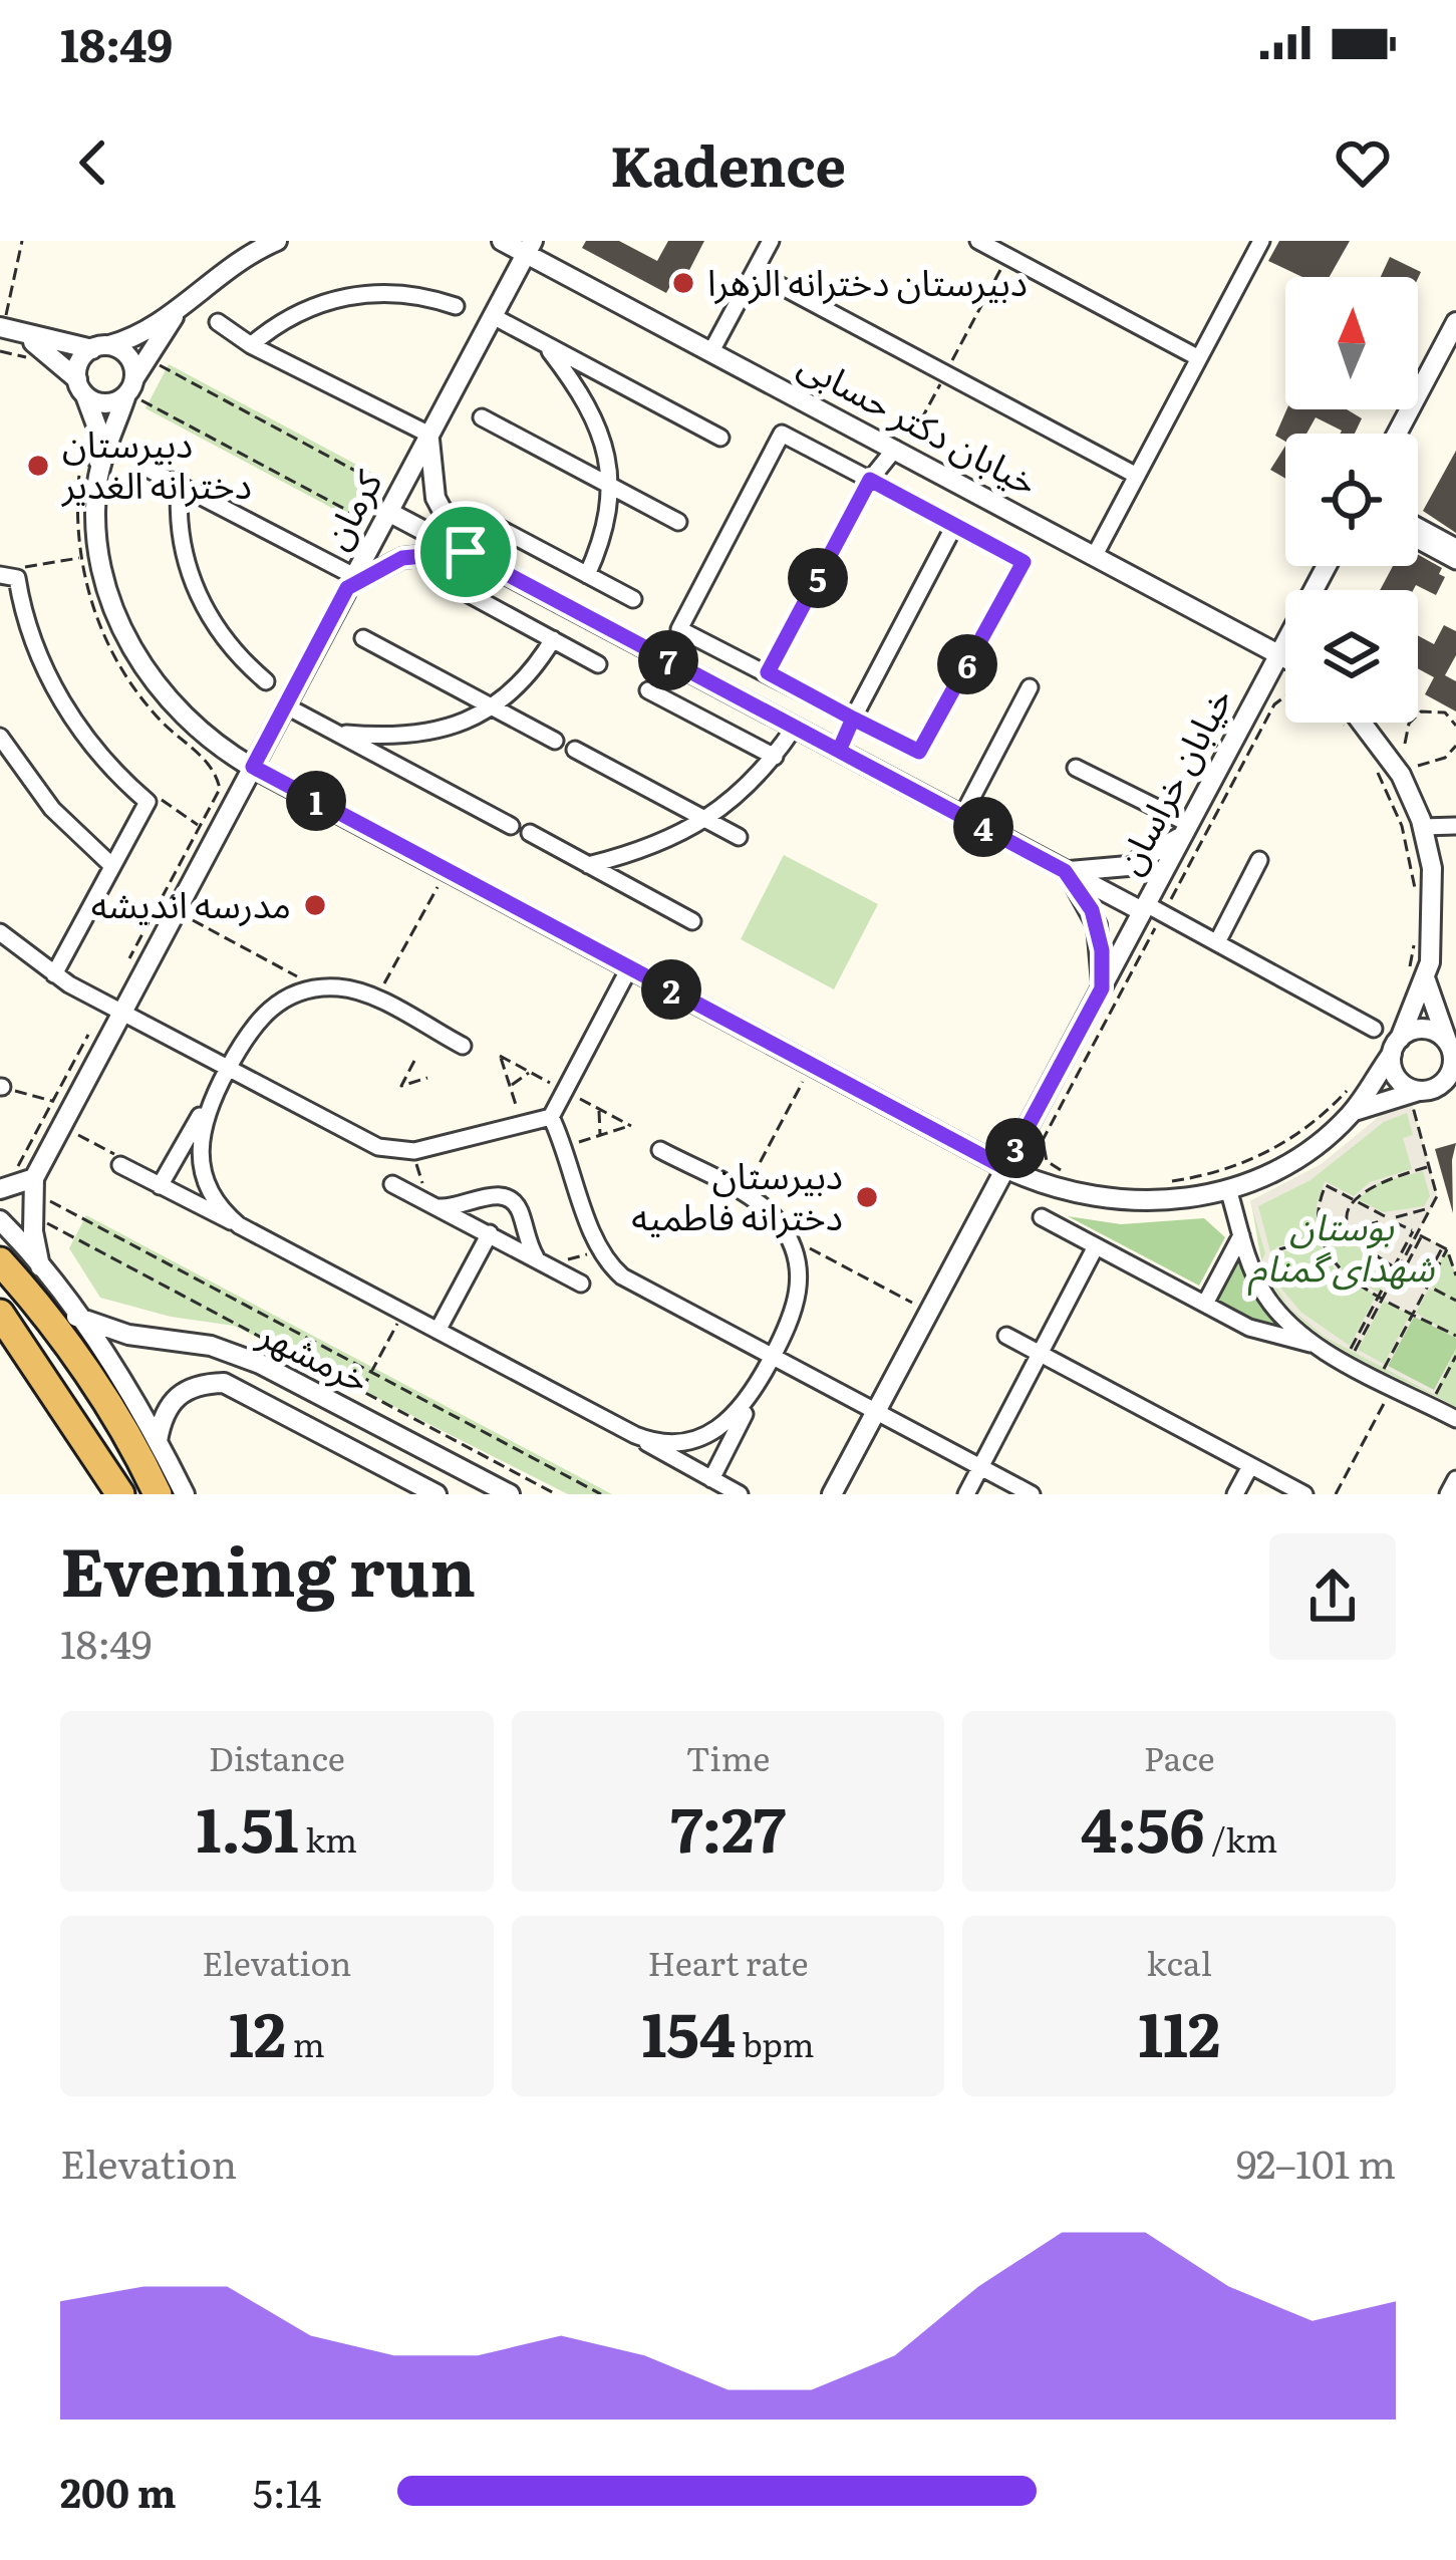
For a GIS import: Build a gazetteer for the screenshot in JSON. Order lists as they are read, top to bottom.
{
  "streets": {
    "street": [
      "خیابان دکتر حسابی",
      "کرمان",
      "خیابان خراسان",
      "خرمشهر"
    ]
  },
  "crossings": [
    ["خیابان دکتر حسابی", "کرمان"],
    ["خیابان دکتر حسابی", "خیابان خراسان"]
  ],
  "parks": ["بوستان شهدای گمنام"],
  "places": [
    "دبیرستان دخترانه الزهرا",
    "دبیرستان دخترانه الغدیر",
    "مدرسه اندیشه",
    "دبیرستان دخترانه فاطمیه"
  ],
  "north": "top",
  "page": {
    "status": "18:49",
    "header": "Kadence",
    "pins": [
      "5",
      "7",
      "6",
      "1",
      "4",
      "2",
      "3"
    ],
    "heading": ["Evening run", "18:49"],
    "stats": [
      ["Distance", "1.51 km"],
      ["Time", "7:27"],
      ["Pace", "4:56 /km"],
      ["Elevation", "12 m"],
      ["Heart rate", "154 bpm"],
      ["kcal", "112"]
    ],
    "chart": ["Elevation", "92–101 m"],
    "list": [
      {
        "name": "200 m",
        "note": "5:14"
      }
    ]
  }
}
